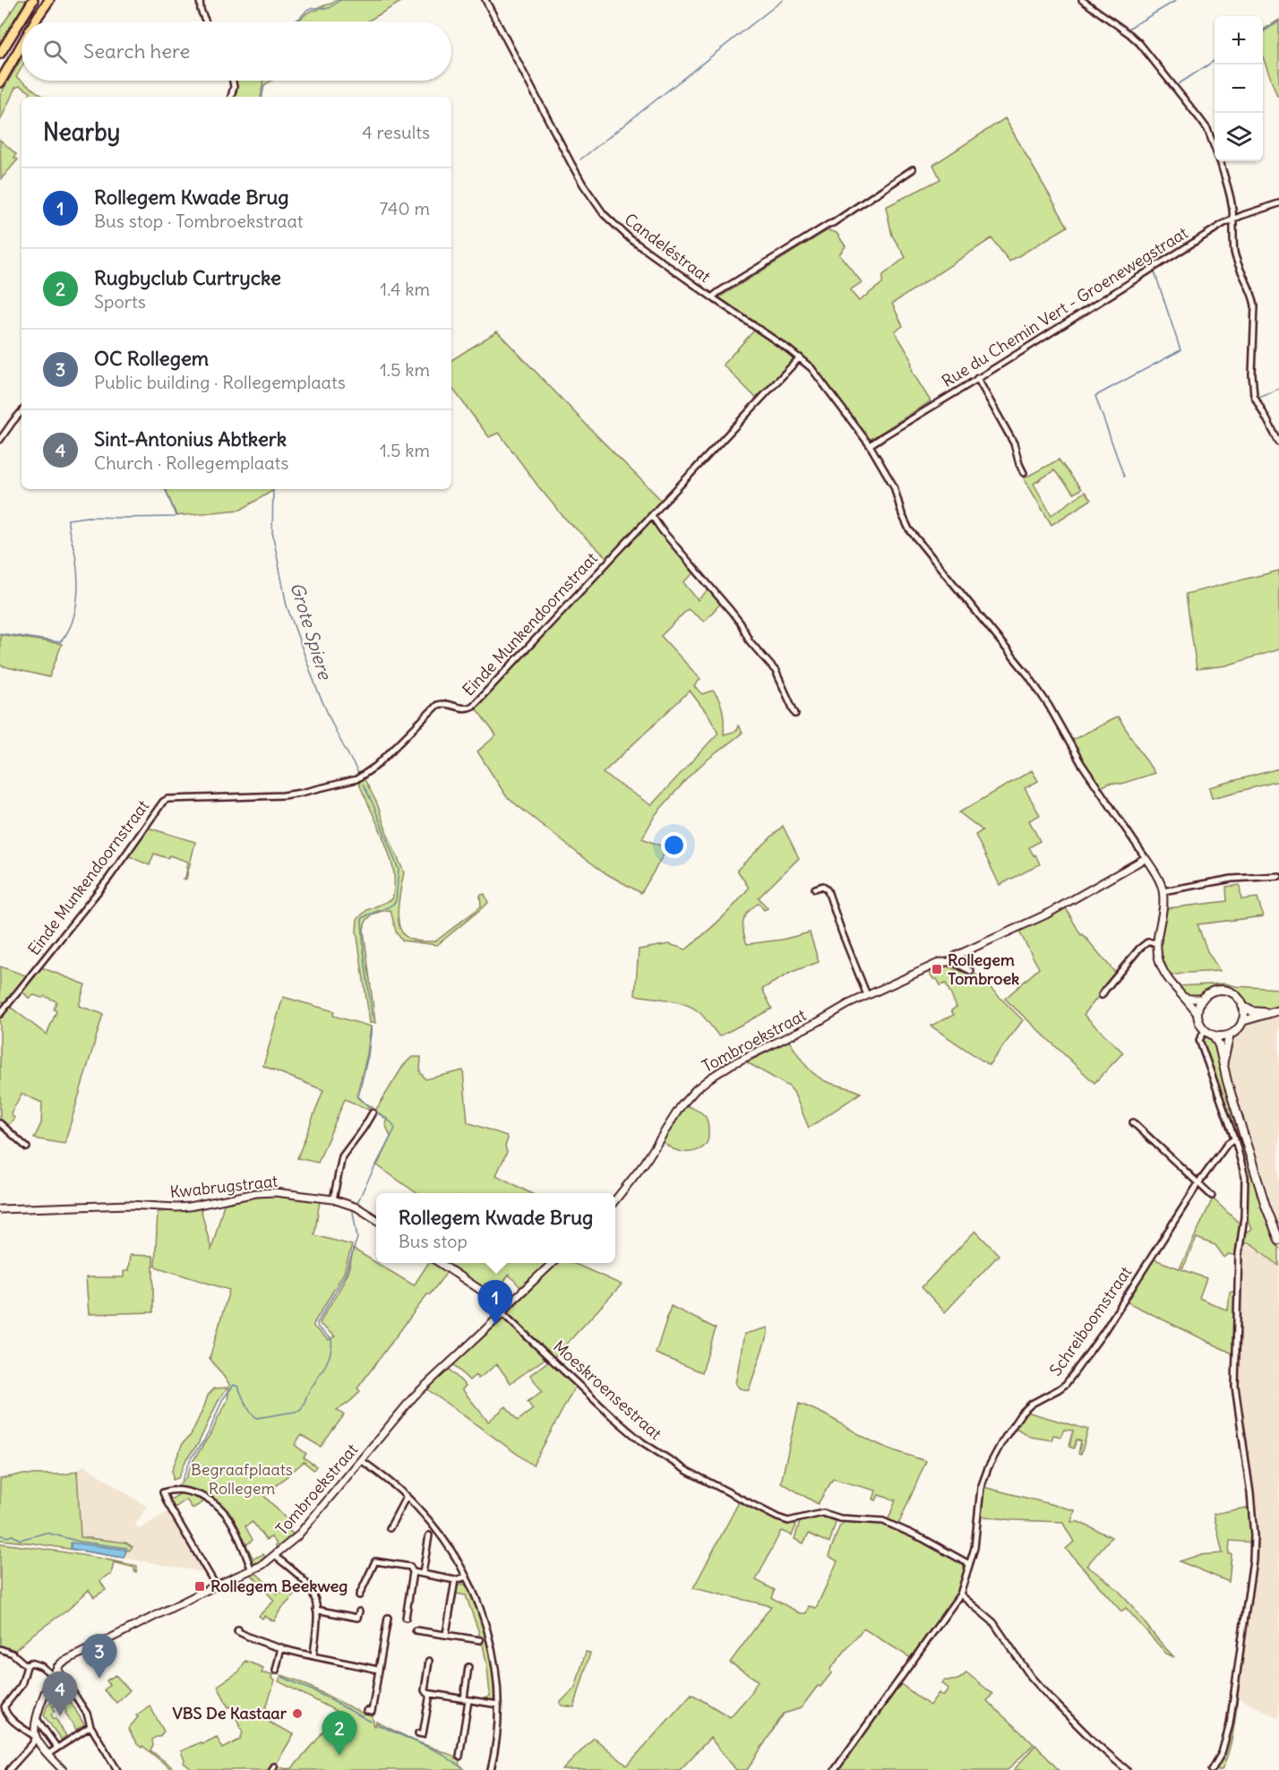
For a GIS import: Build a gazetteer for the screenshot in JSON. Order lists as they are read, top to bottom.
{
  "streets": {
    "street": [
      "Candeléstraat",
      "Rue du Chemin Vert - Groenewegstraat",
      "Einde Munkendoornstraat",
      "Tombroekstraat",
      "Kwabrugstraat",
      "Schreiboomstraat",
      "Moeskroensestraat"
    ]
  },
  "crossings": [
    ["Candeléstraat", "Rue du Chemin Vert - Groenewegstraat"],
    ["Candeléstraat", "Einde Munkendoornstraat"],
    ["Candeléstraat", "Tombroekstraat"],
    ["Tombroekstraat", "Moeskroensestraat"],
    ["Schreiboomstraat", "Moeskroensestraat"]
  ],
  "water": ["Grote Spiere"],
  "parks": ["Begraafplaats Rollegem"],
  "places": {
    "transit": ["Rollegem Tombroek", "Rollegem Beekweg"],
    "other": ["VBS De Kastaar"]
  },
  "page": {
    "map_buttons": ["+", "−"],
    "search": "Search here",
    "heading": ["Nearby", "4 results"],
    "list": [
      {
        "mark": "1",
        "name": "Rollegem Kwade Brug",
        "note": "Bus stop · Tombroekstraat",
        "value": "740 m"
      },
      {
        "mark": "2",
        "name": "Rugbyclub Curtrycke",
        "note": "Sports",
        "value": "1.4 km"
      },
      {
        "mark": "3",
        "name": "OC Rollegem",
        "note": "Public building · Rollegemplaats",
        "value": "1.5 km"
      },
      {
        "mark": "4",
        "name": "Sint-Antonius Abtkerk",
        "note": "Church · Rollegemplaats",
        "value": "1.5 km"
      }
    ],
    "popup": ["Rollegem Kwade Brug", "Bus stop"],
    "pins": [
      "1",
      "3",
      "4",
      "2"
    ]
  }
}
